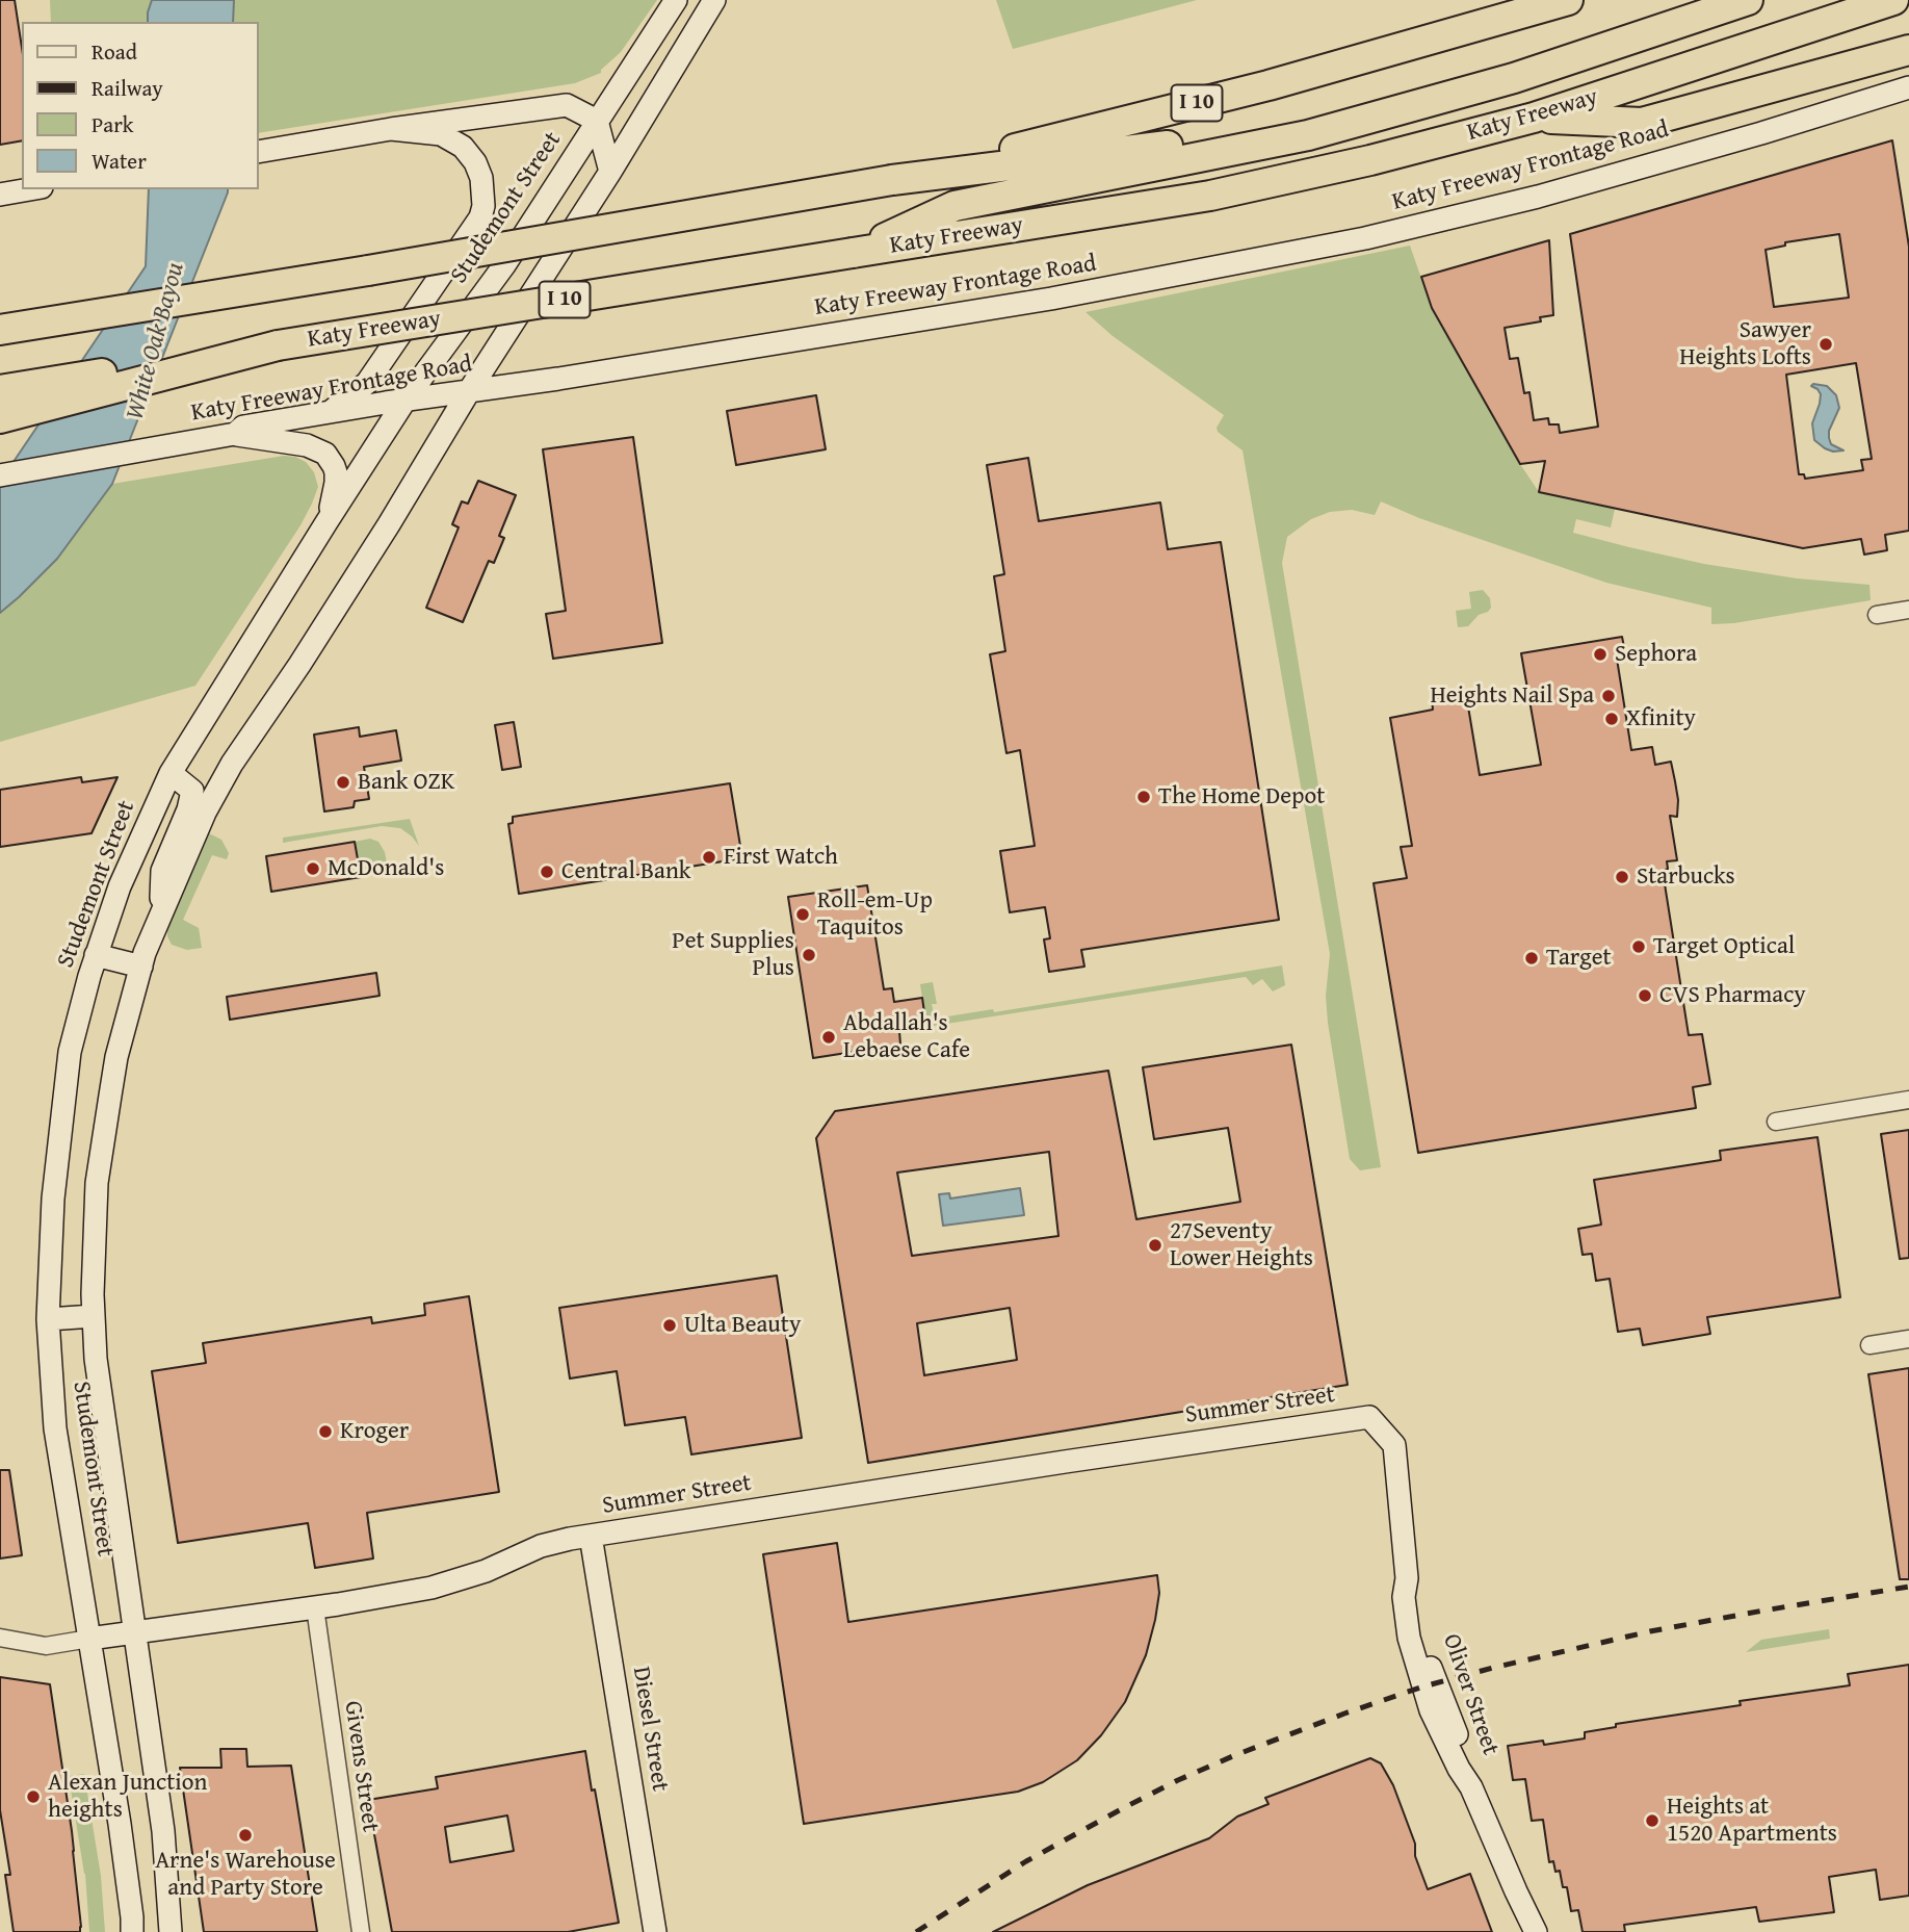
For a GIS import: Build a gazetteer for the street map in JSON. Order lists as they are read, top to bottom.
{
  "streets": {
    "highway": ["I 10", "Katy Freeway"],
    "main road": [
      "Katy Freeway Frontage Road",
      "Studemont Street",
      "Summer Street",
      "Oliver Street",
      "Diesel Street"
    ],
    "street": ["Givens Street"]
  },
  "crossings": [
    ["Katy Freeway Frontage Road", "Studemont Street"],
    ["Studemont Street", "Summer Street"],
    ["Summer Street", "Oliver Street"],
    ["Summer Street", "Diesel Street"],
    ["Summer Street", "Givens Street"]
  ],
  "water": ["White Oak Bayou"],
  "places": [
    "Sawyer Heights Lofts",
    "Sephora",
    "Heights Nail Spa",
    "Xfinity",
    "Bank OZK",
    "The Home Depot",
    "First Watch",
    "McDonald's",
    "Central Bank",
    "Starbucks",
    "Roll-em-Up Taquitos",
    "Target Optical",
    "Pet Supplies Plus",
    "Target",
    "CVS Pharmacy",
    "Abdallah's Lebaese Cafe",
    "27Seventy Lower Heights",
    "Ulta Beauty",
    "Kroger",
    "Alexan Junction heights",
    "Heights at 1520 Apartments",
    "Arne's Warehouse and Party Store"
  ],
  "legend": [
    "Road",
    "Railway",
    "Park",
    "Water"
  ]
}
